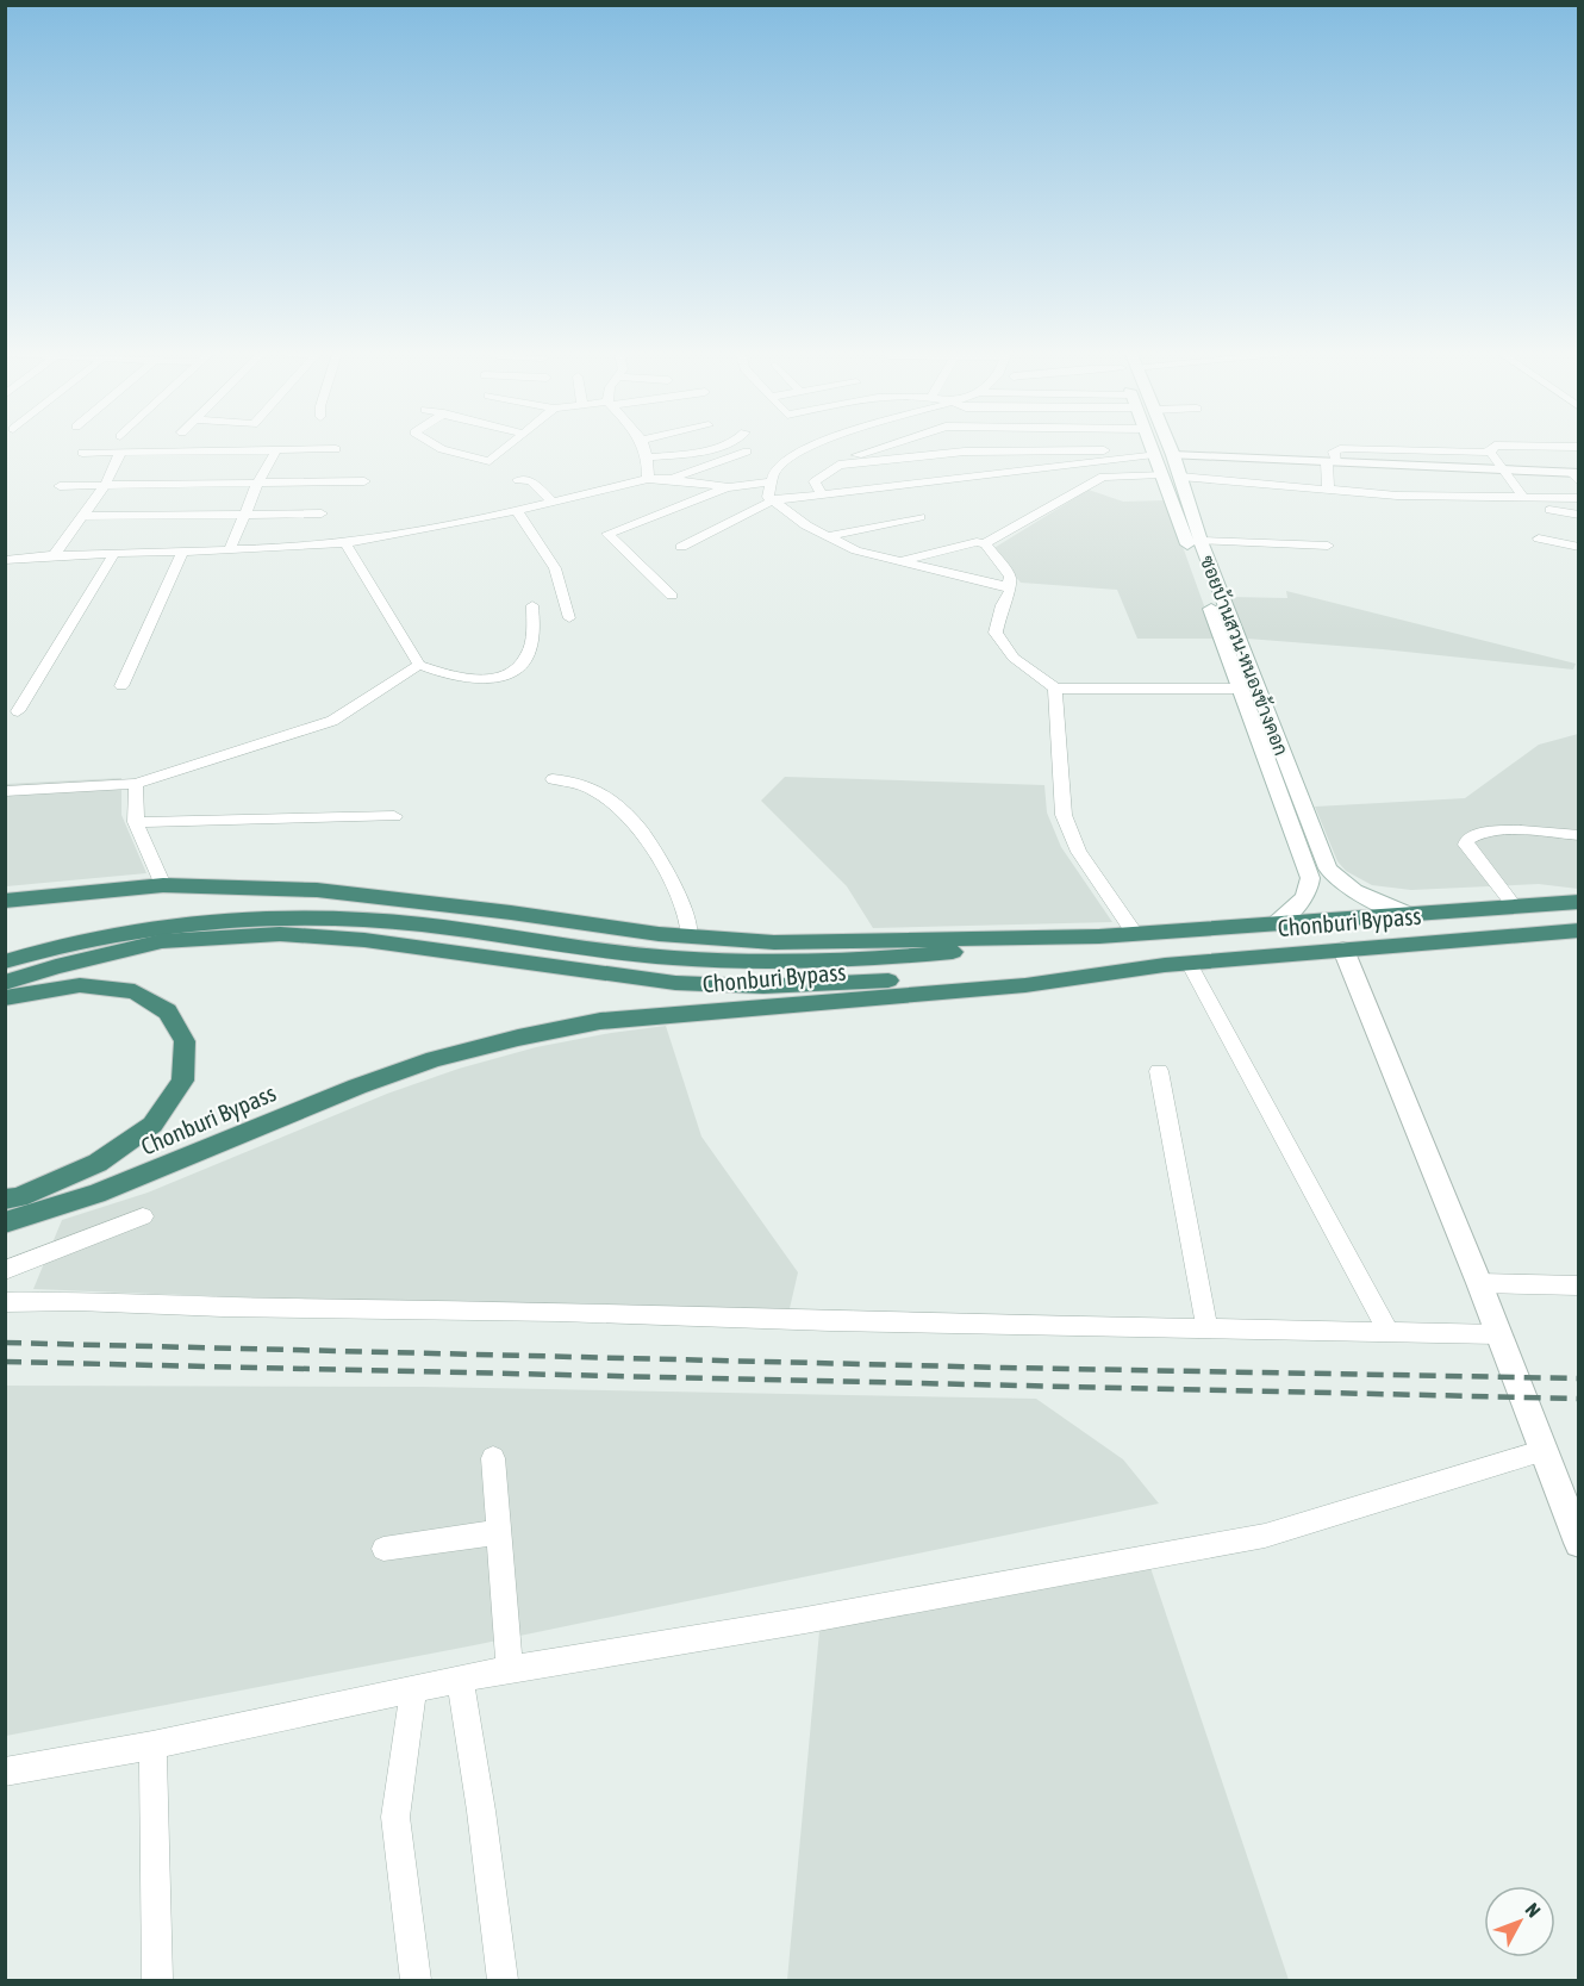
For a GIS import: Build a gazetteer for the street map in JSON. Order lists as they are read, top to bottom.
{
  "streets": {
    "highway": ["Chonburi Bypass"],
    "main road": ["ซอยบ้านสวน-หนองข้างคอก"]
  },
  "crossings": [
    ["ซอยบ้านสวน-หนองข้างคอก", "Chonburi Bypass"]
  ],
  "north": "top right"
}
